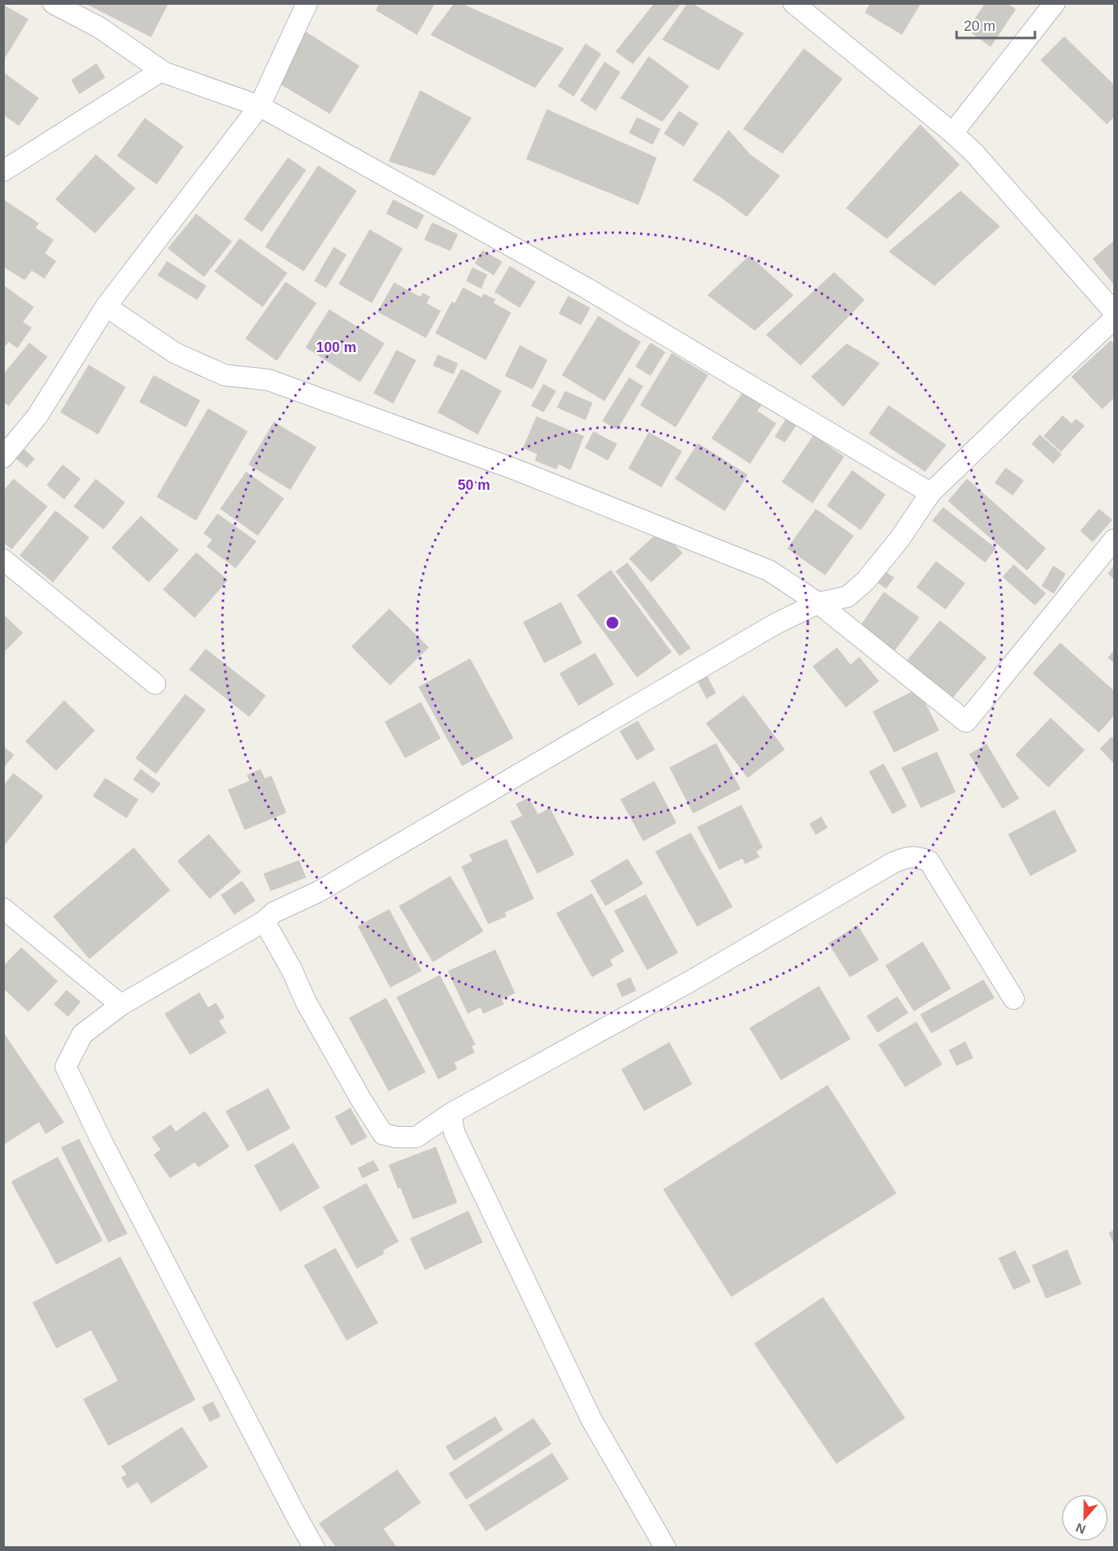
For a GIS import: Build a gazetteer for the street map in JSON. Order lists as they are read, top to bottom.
{
  "scale_bar": "20 m",
  "north": "bottom",
  "rings": ["100 m", "50 m"]
}
